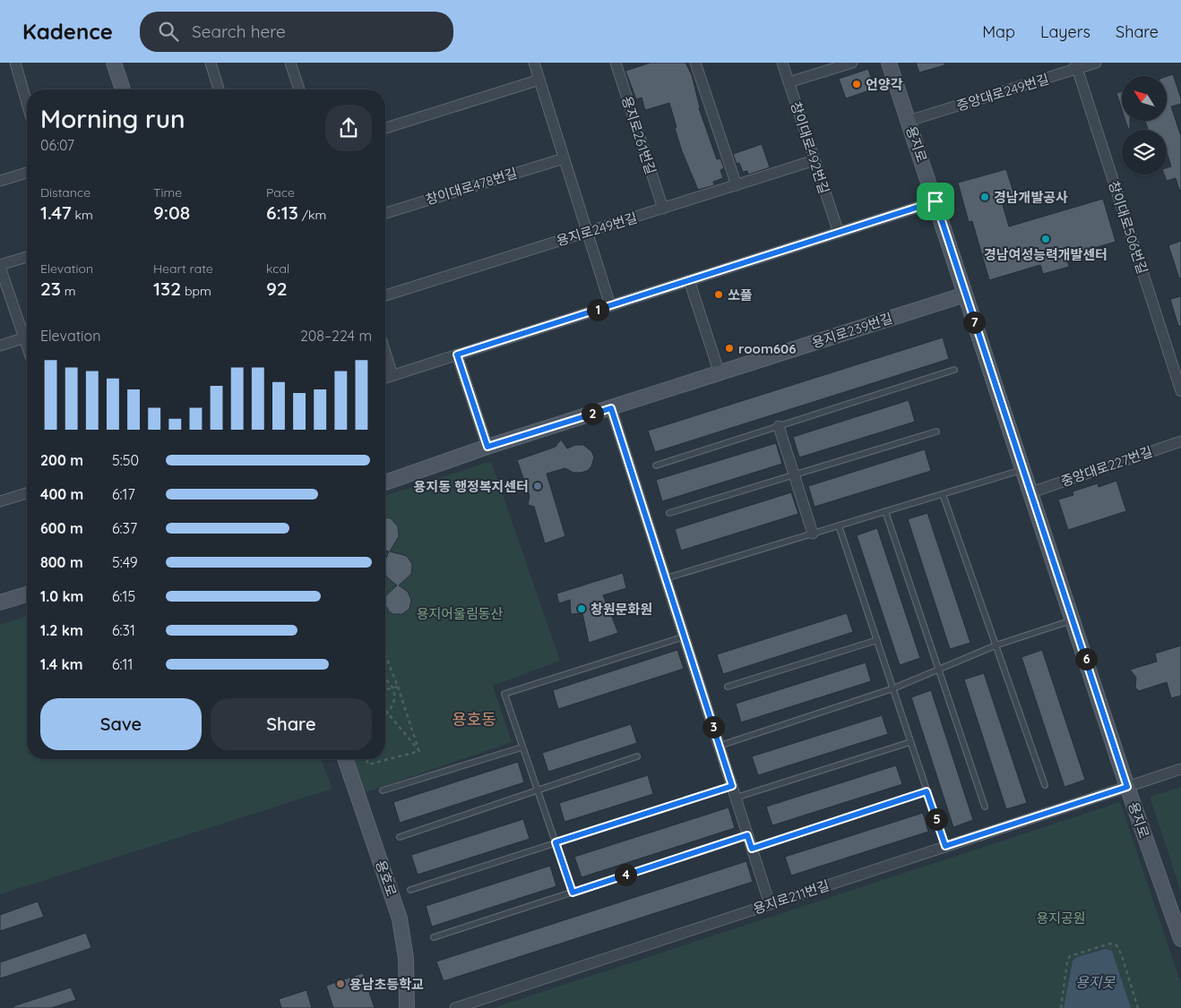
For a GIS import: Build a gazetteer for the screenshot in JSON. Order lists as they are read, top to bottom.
{
  "streets": {
    "street": [
      "중앙대로249번길",
      "용지로261번길",
      "용지로",
      "창이대로492번길",
      "창이대로478번길",
      "창이대로506번길",
      "용지로249번길",
      "용지로239번길",
      "중앙대로227번길",
      "용호로",
      "용지로211번길"
    ]
  },
  "crossings": [
    ["중앙대로249번길", "용지로"],
    ["중앙대로249번길", "창이대로506번길"],
    ["용지로261번길", "용지로249번길"],
    ["용지로", "용지로239번길"],
    ["용지로", "중앙대로227번길"],
    ["용지로", "용지로211번길"],
    ["창이대로492번길", "용지로249번길"]
  ],
  "districts": ["용호동"],
  "water": ["용지못"],
  "parks": ["용지어울림동산", "용지공원"],
  "places": [
    "언양각",
    "경남개발공사",
    "경남여성능력개발센터",
    "쏘풀",
    "room606",
    "용지동 행정복지센터",
    "창원문화원",
    "용남초등학교"
  ],
  "north": "top left",
  "page": {
    "header": "Kadence",
    "search": "Search here",
    "nav": ["Map", "Layers", "Share"],
    "heading": ["Morning run", "06:07"],
    "stats": [
      ["Distance", "1.47 km"],
      ["Time", "9:08"],
      ["Pace", "6:13 /km"],
      ["Elevation", "23 m"],
      ["Heart rate", "132 bpm"],
      ["kcal", "92"]
    ],
    "pins": [
      "1",
      "7",
      "2",
      "6",
      "3",
      "5",
      "4"
    ],
    "chart": ["Elevation", "208–224 m"],
    "list": [
      {
        "name": "200 m",
        "note": "5:50"
      },
      {
        "name": "400 m",
        "note": "6:17"
      },
      {
        "name": "600 m",
        "note": "6:37"
      },
      {
        "name": "800 m",
        "note": "5:49"
      },
      {
        "name": "1.0 km",
        "note": "6:15"
      },
      {
        "name": "1.2 km",
        "note": "6:31"
      },
      {
        "name": "1.4 km",
        "note": "6:11"
      }
    ],
    "buttons": ["Save", "Share"]
  }
}
